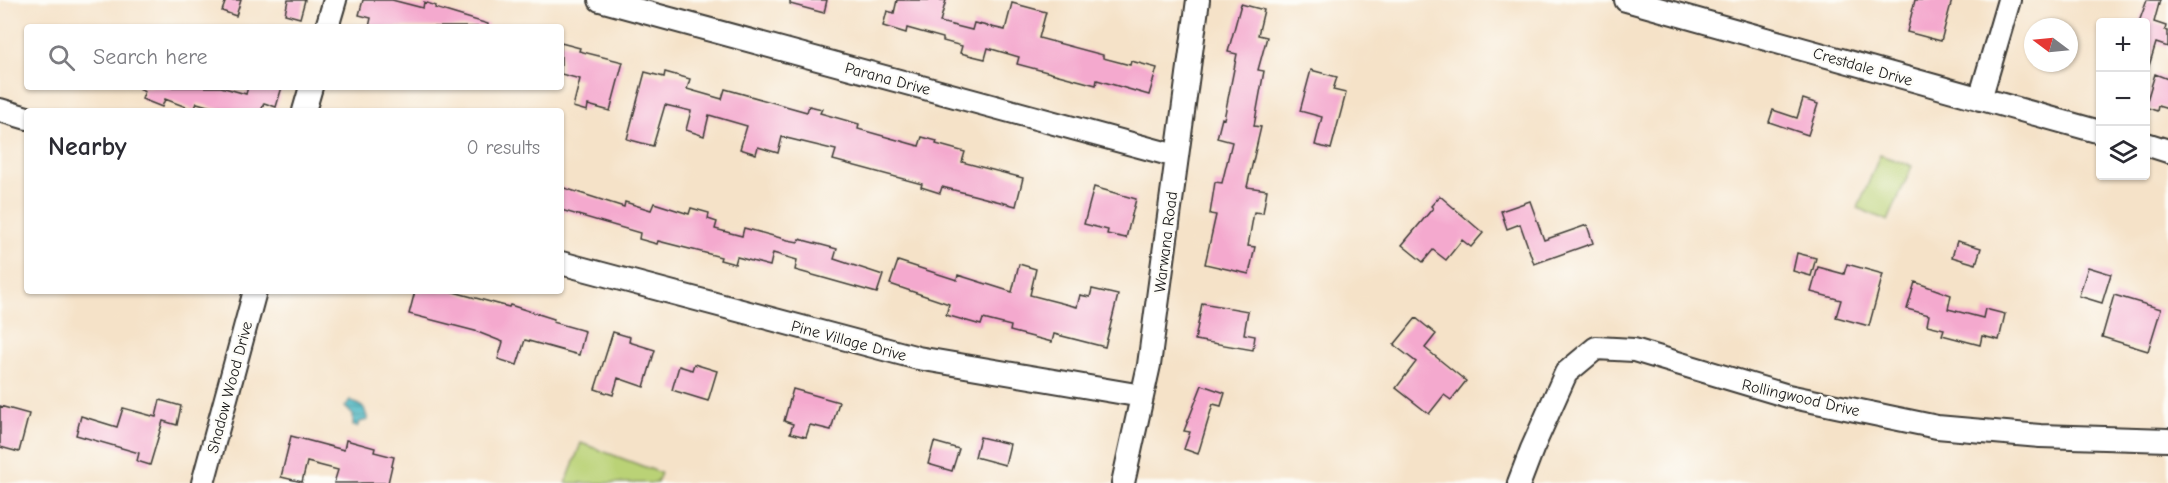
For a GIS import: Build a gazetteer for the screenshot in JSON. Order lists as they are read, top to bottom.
{
  "streets": {
    "street": [
      "Crestdale Drive",
      "Parana Drive",
      "Warwana Road",
      "Pine Village Drive",
      "Shadow Wood Drive",
      "Rollingwood Drive"
    ]
  },
  "crossings": [
    ["Parana Drive", "Warwana Road"],
    ["Warwana Road", "Pine Village Drive"]
  ],
  "north": "left",
  "page": {
    "map_buttons": ["+", "−"],
    "search": "Search here",
    "heading": ["Nearby", "0 results"]
  }
}
